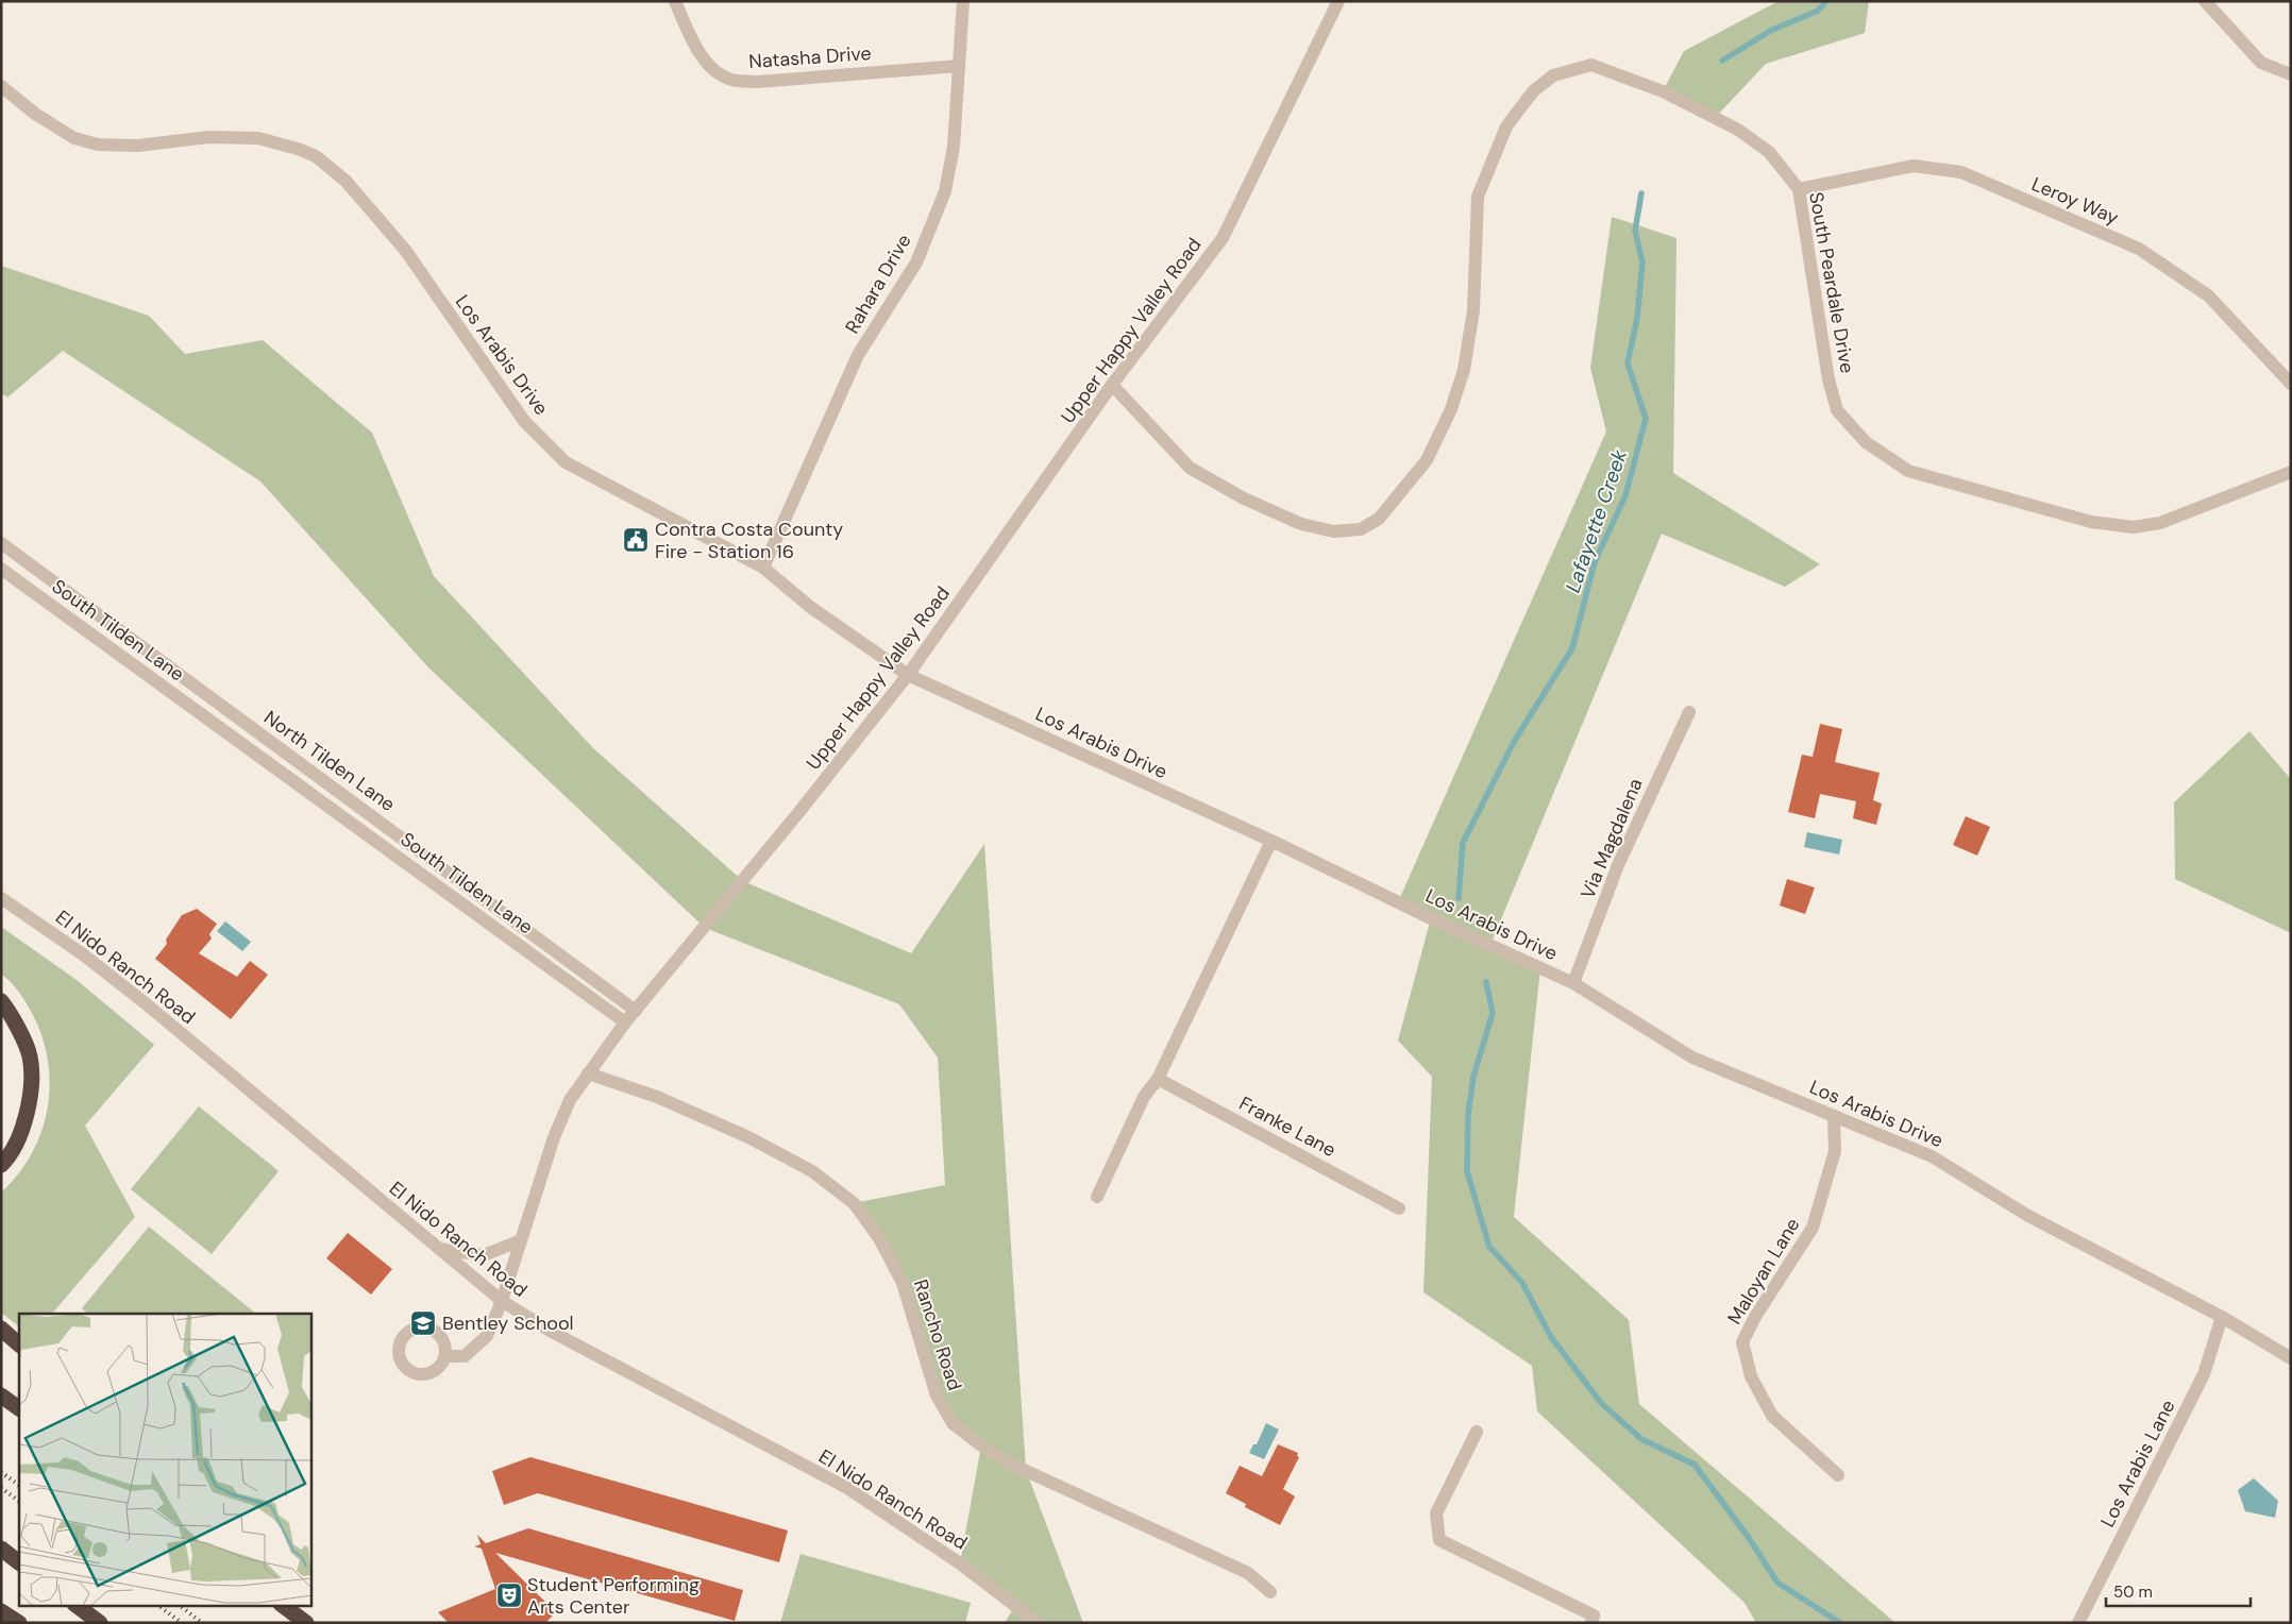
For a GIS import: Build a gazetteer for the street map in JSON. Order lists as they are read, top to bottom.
{
  "streets": {
    "street": [
      "Natasha Drive",
      "Leroy Way",
      "South Peardale Drive",
      "Rahara Drive",
      "Upper Happy Valley Road",
      "Los Arabis Drive",
      "South Tilden Lane",
      "North Tilden Lane",
      "Via Magdalena",
      "El Nido Ranch Road",
      "Franke Lane",
      "Maloyan Lane",
      "Rancho Road",
      "Los Arabis Lane"
    ]
  },
  "crossings": [
    ["Natasha Drive", "Rahara Drive"],
    ["Leroy Way", "South Peardale Drive"],
    ["South Peardale Drive", "Upper Happy Valley Road"],
    ["Rahara Drive", "Los Arabis Drive"],
    ["Upper Happy Valley Road", "Los Arabis Drive"],
    ["Upper Happy Valley Road", "South Tilden Lane"],
    ["Upper Happy Valley Road", "North Tilden Lane"],
    ["Upper Happy Valley Road", "El Nido Ranch Road"],
    ["Upper Happy Valley Road", "Rancho Road"],
    ["Los Arabis Drive", "Via Magdalena"],
    ["Los Arabis Drive", "Maloyan Lane"],
    ["Los Arabis Drive", "Los Arabis Lane"]
  ],
  "water": ["Lafayette Creek"],
  "places": {
    "public building": ["Contra Costa County Fire - Station 16"],
    "school or university": ["Bentley School"],
    "theatre": ["Student Performing Arts Center"]
  },
  "scale_bar": "50 m"
}
